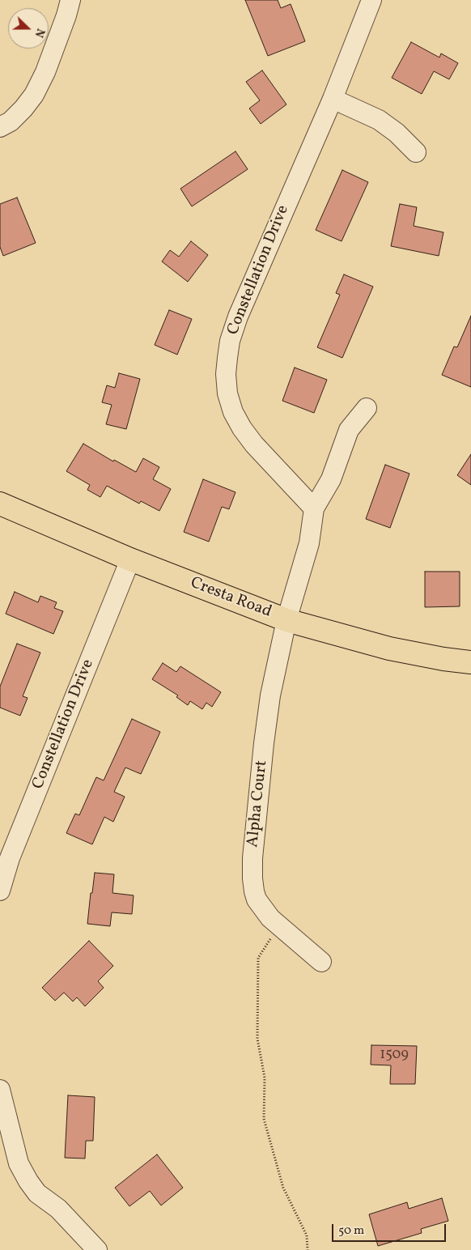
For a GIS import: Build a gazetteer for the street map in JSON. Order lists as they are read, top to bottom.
{
  "streets": {
    "main road": ["Cresta Road"],
    "street": ["Constellation Drive", "Alpha Court"]
  },
  "crossings": [
    ["Constellation Drive", "Cresta Road"],
    ["Cresta Road", "Alpha Court"]
  ],
  "house_numbers": ["1509"],
  "scale_bar": "50 m",
  "north": "right"
}
